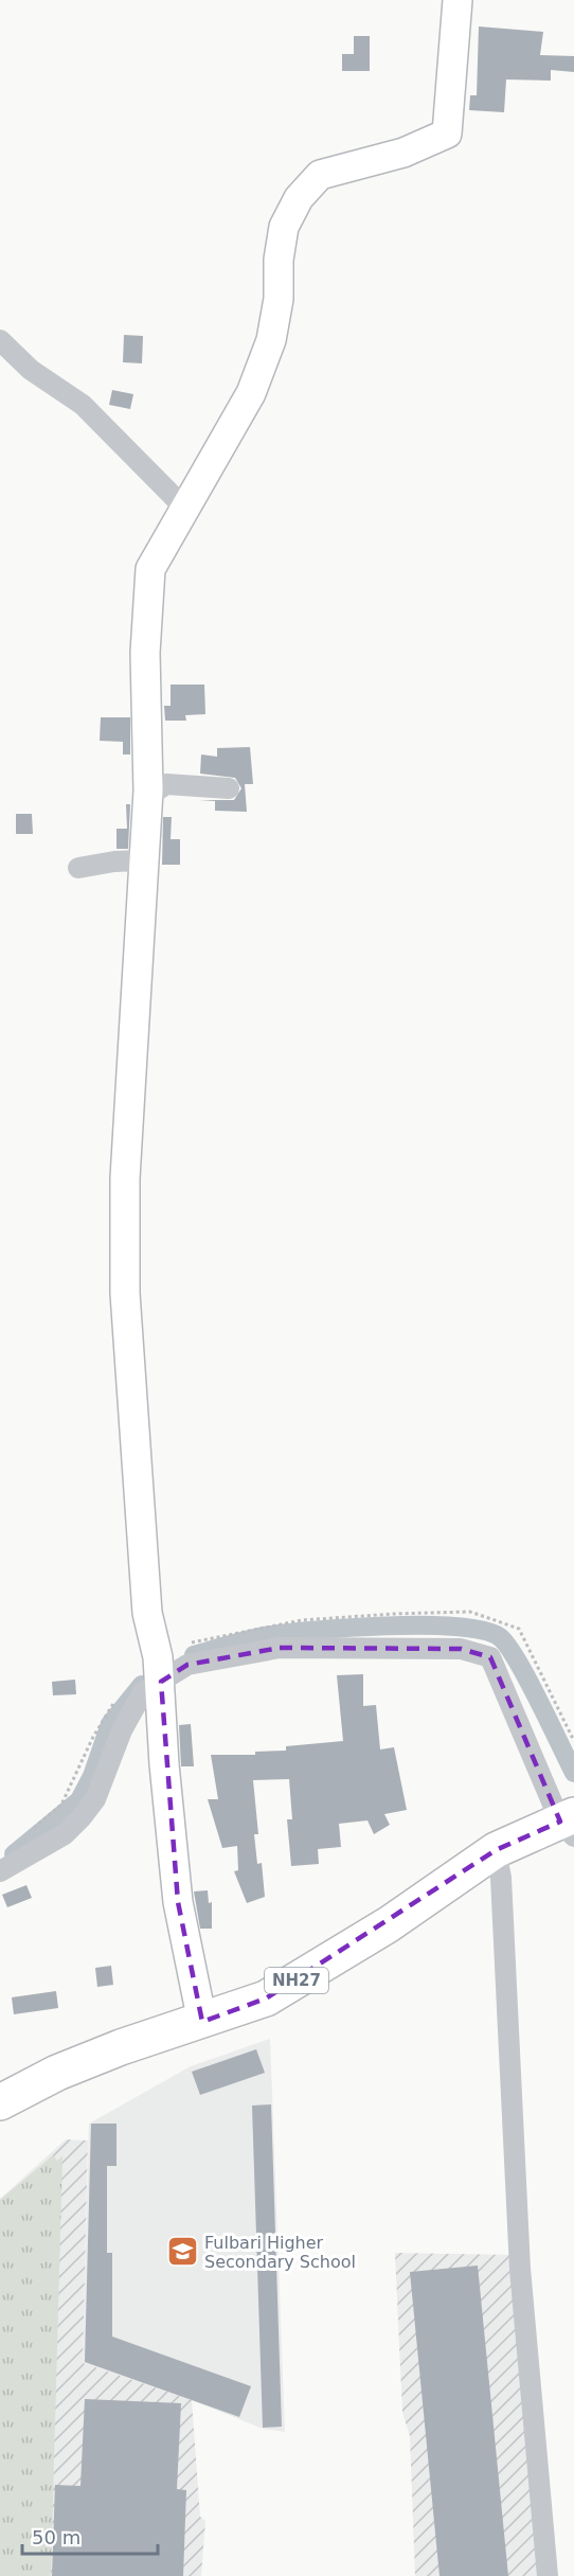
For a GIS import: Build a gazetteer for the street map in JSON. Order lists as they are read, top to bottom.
{
  "streets": {
    "highway": ["NH27"]
  },
  "places": {
    "school or university": ["Fulbari Higher Secondary School"]
  },
  "scale_bar": "50 m"
}
